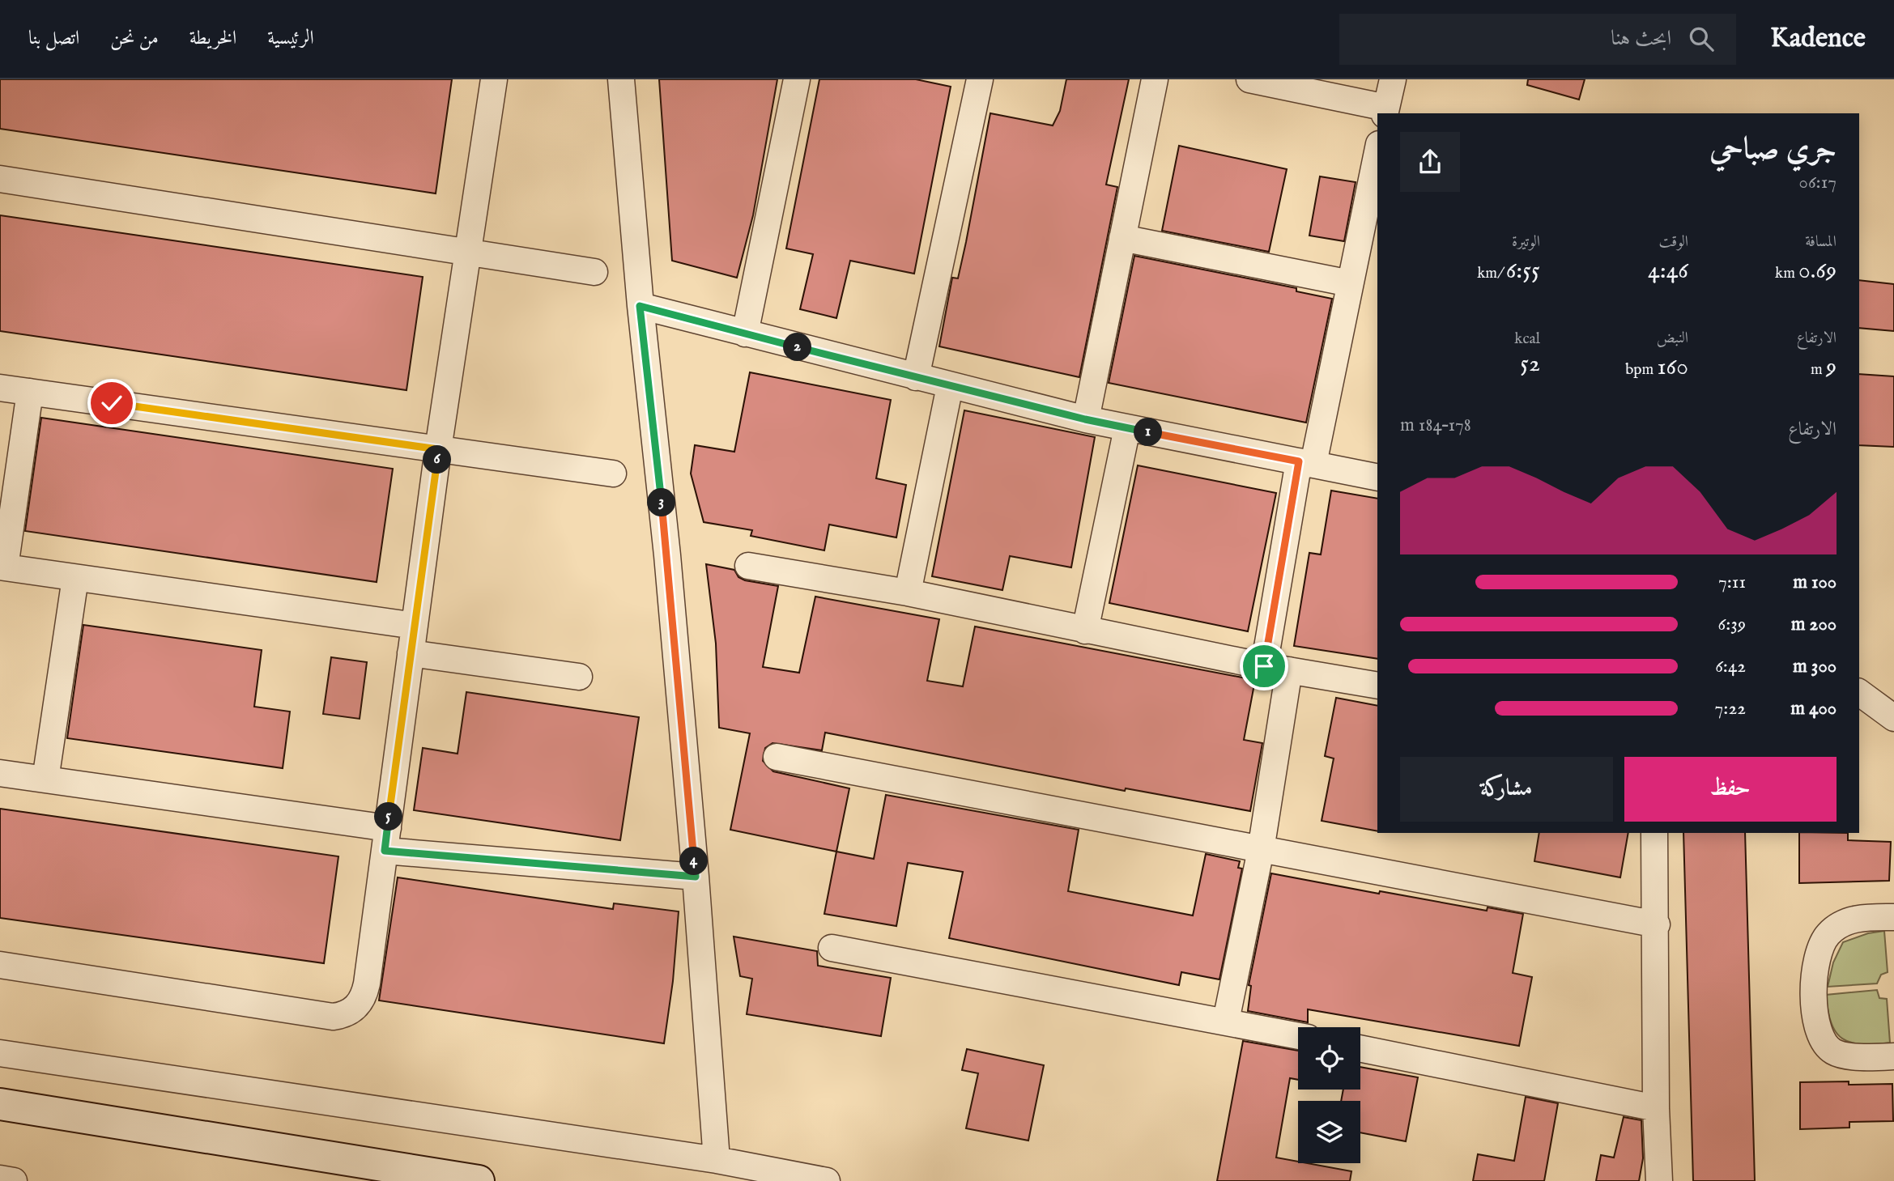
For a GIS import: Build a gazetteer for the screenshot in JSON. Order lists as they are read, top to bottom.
{
  "page": {
    "header": "Kadence",
    "search": "ابحث هنا",
    "nav": [
      "الرئيسية",
      "الخريطة",
      "من نحن",
      "اتصل بنا"
    ],
    "heading": ["جري صباحي", "06:17"],
    "stats": [
      ["المسافة", "0.69 km"],
      ["الوقت", "4:46"],
      ["الوتيرة", "6:55 /km"],
      ["الارتفاع", "9 m"],
      ["النبض", "160 bpm"],
      ["kcal", "52"]
    ],
    "pins": [
      "2",
      "1",
      "6",
      "3",
      "5",
      "4"
    ],
    "chart": ["الارتفاع", "178–184 m"],
    "list": [
      {
        "name": "100 m",
        "note": "7:11"
      },
      {
        "name": "200 m",
        "note": "6:39"
      },
      {
        "name": "300 m",
        "note": "6:42"
      },
      {
        "name": "400 m",
        "note": "7:22"
      }
    ],
    "buttons": ["حفظ", "مشاركة"]
  }
}
